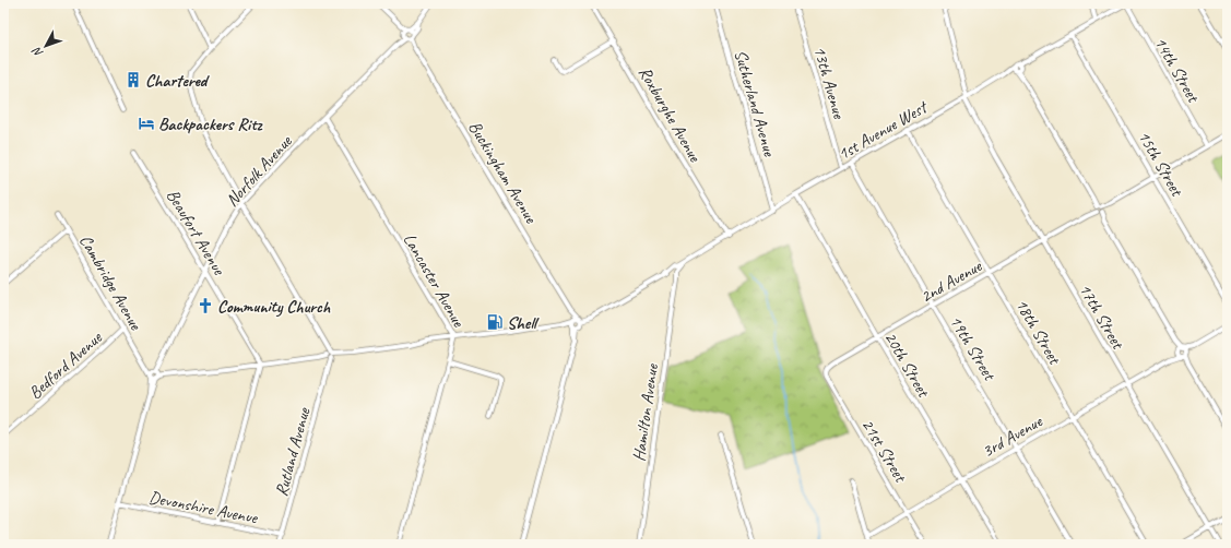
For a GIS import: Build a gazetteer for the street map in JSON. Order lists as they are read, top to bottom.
{
  "streets": {
    "street": [
      "14th Street",
      "13th Avenue",
      "Sutherland Avenue",
      "Roxburghe Avenue",
      "1st Avenue West",
      "15th Street",
      "Norfolk Avenue",
      "Buckingham Avenue",
      "Beaufort Avenue",
      "Lancaster Avenue",
      "2nd Avenue",
      "Cambridge Avenue",
      "17th Street",
      "18th Street",
      "19th Street",
      "20th Street",
      "Bedford Avenue",
      "Hamilton Avenue",
      "3rd Avenue",
      "21st Street",
      "Rutland Avenue",
      "Devonshire Avenue"
    ]
  },
  "crossings": [
    ["14th Street", "1st Avenue West"],
    ["14th Street", "2nd Avenue"],
    ["13th Avenue", "1st Avenue West"],
    ["Sutherland Avenue", "1st Avenue West"],
    ["Roxburghe Avenue", "1st Avenue West"],
    ["1st Avenue West", "15th Street"],
    ["1st Avenue West", "Norfolk Avenue"],
    ["1st Avenue West", "Buckingham Avenue"],
    ["1st Avenue West", "Beaufort Avenue"],
    ["1st Avenue West", "Lancaster Avenue"],
    ["1st Avenue West", "Cambridge Avenue"],
    ["1st Avenue West", "17th Street"],
    ["1st Avenue West", "18th Street"],
    ["1st Avenue West", "19th Street"],
    ["1st Avenue West", "20th Street"],
    ["1st Avenue West", "Hamilton Avenue"],
    ["1st Avenue West", "Rutland Avenue"],
    ["15th Street", "2nd Avenue"],
    ["Norfolk Avenue", "Buckingham Avenue"],
    ["Norfolk Avenue", "Beaufort Avenue"],
    ["Norfolk Avenue", "Lancaster Avenue"],
    ["Norfolk Avenue", "Cambridge Avenue"],
    ["Norfolk Avenue", "Rutland Avenue"],
    ["2nd Avenue", "17th Street"],
    ["2nd Avenue", "18th Street"],
    ["2nd Avenue", "19th Street"],
    ["2nd Avenue", "20th Street"],
    ["2nd Avenue", "21st Street"],
    ["Cambridge Avenue", "Bedford Avenue"],
    ["17th Street", "3rd Avenue"],
    ["18th Street", "3rd Avenue"],
    ["19th Street", "3rd Avenue"],
    ["20th Street", "3rd Avenue"],
    ["3rd Avenue", "21st Street"],
    ["Rutland Avenue", "Devonshire Avenue"]
  ],
  "places": {
    "building": ["Chartered"],
    "hotel": ["Backpackers Ritz"],
    "church": ["Community Church"],
    "fuel station": ["Shell"]
  },
  "north": "bottom left"
}
